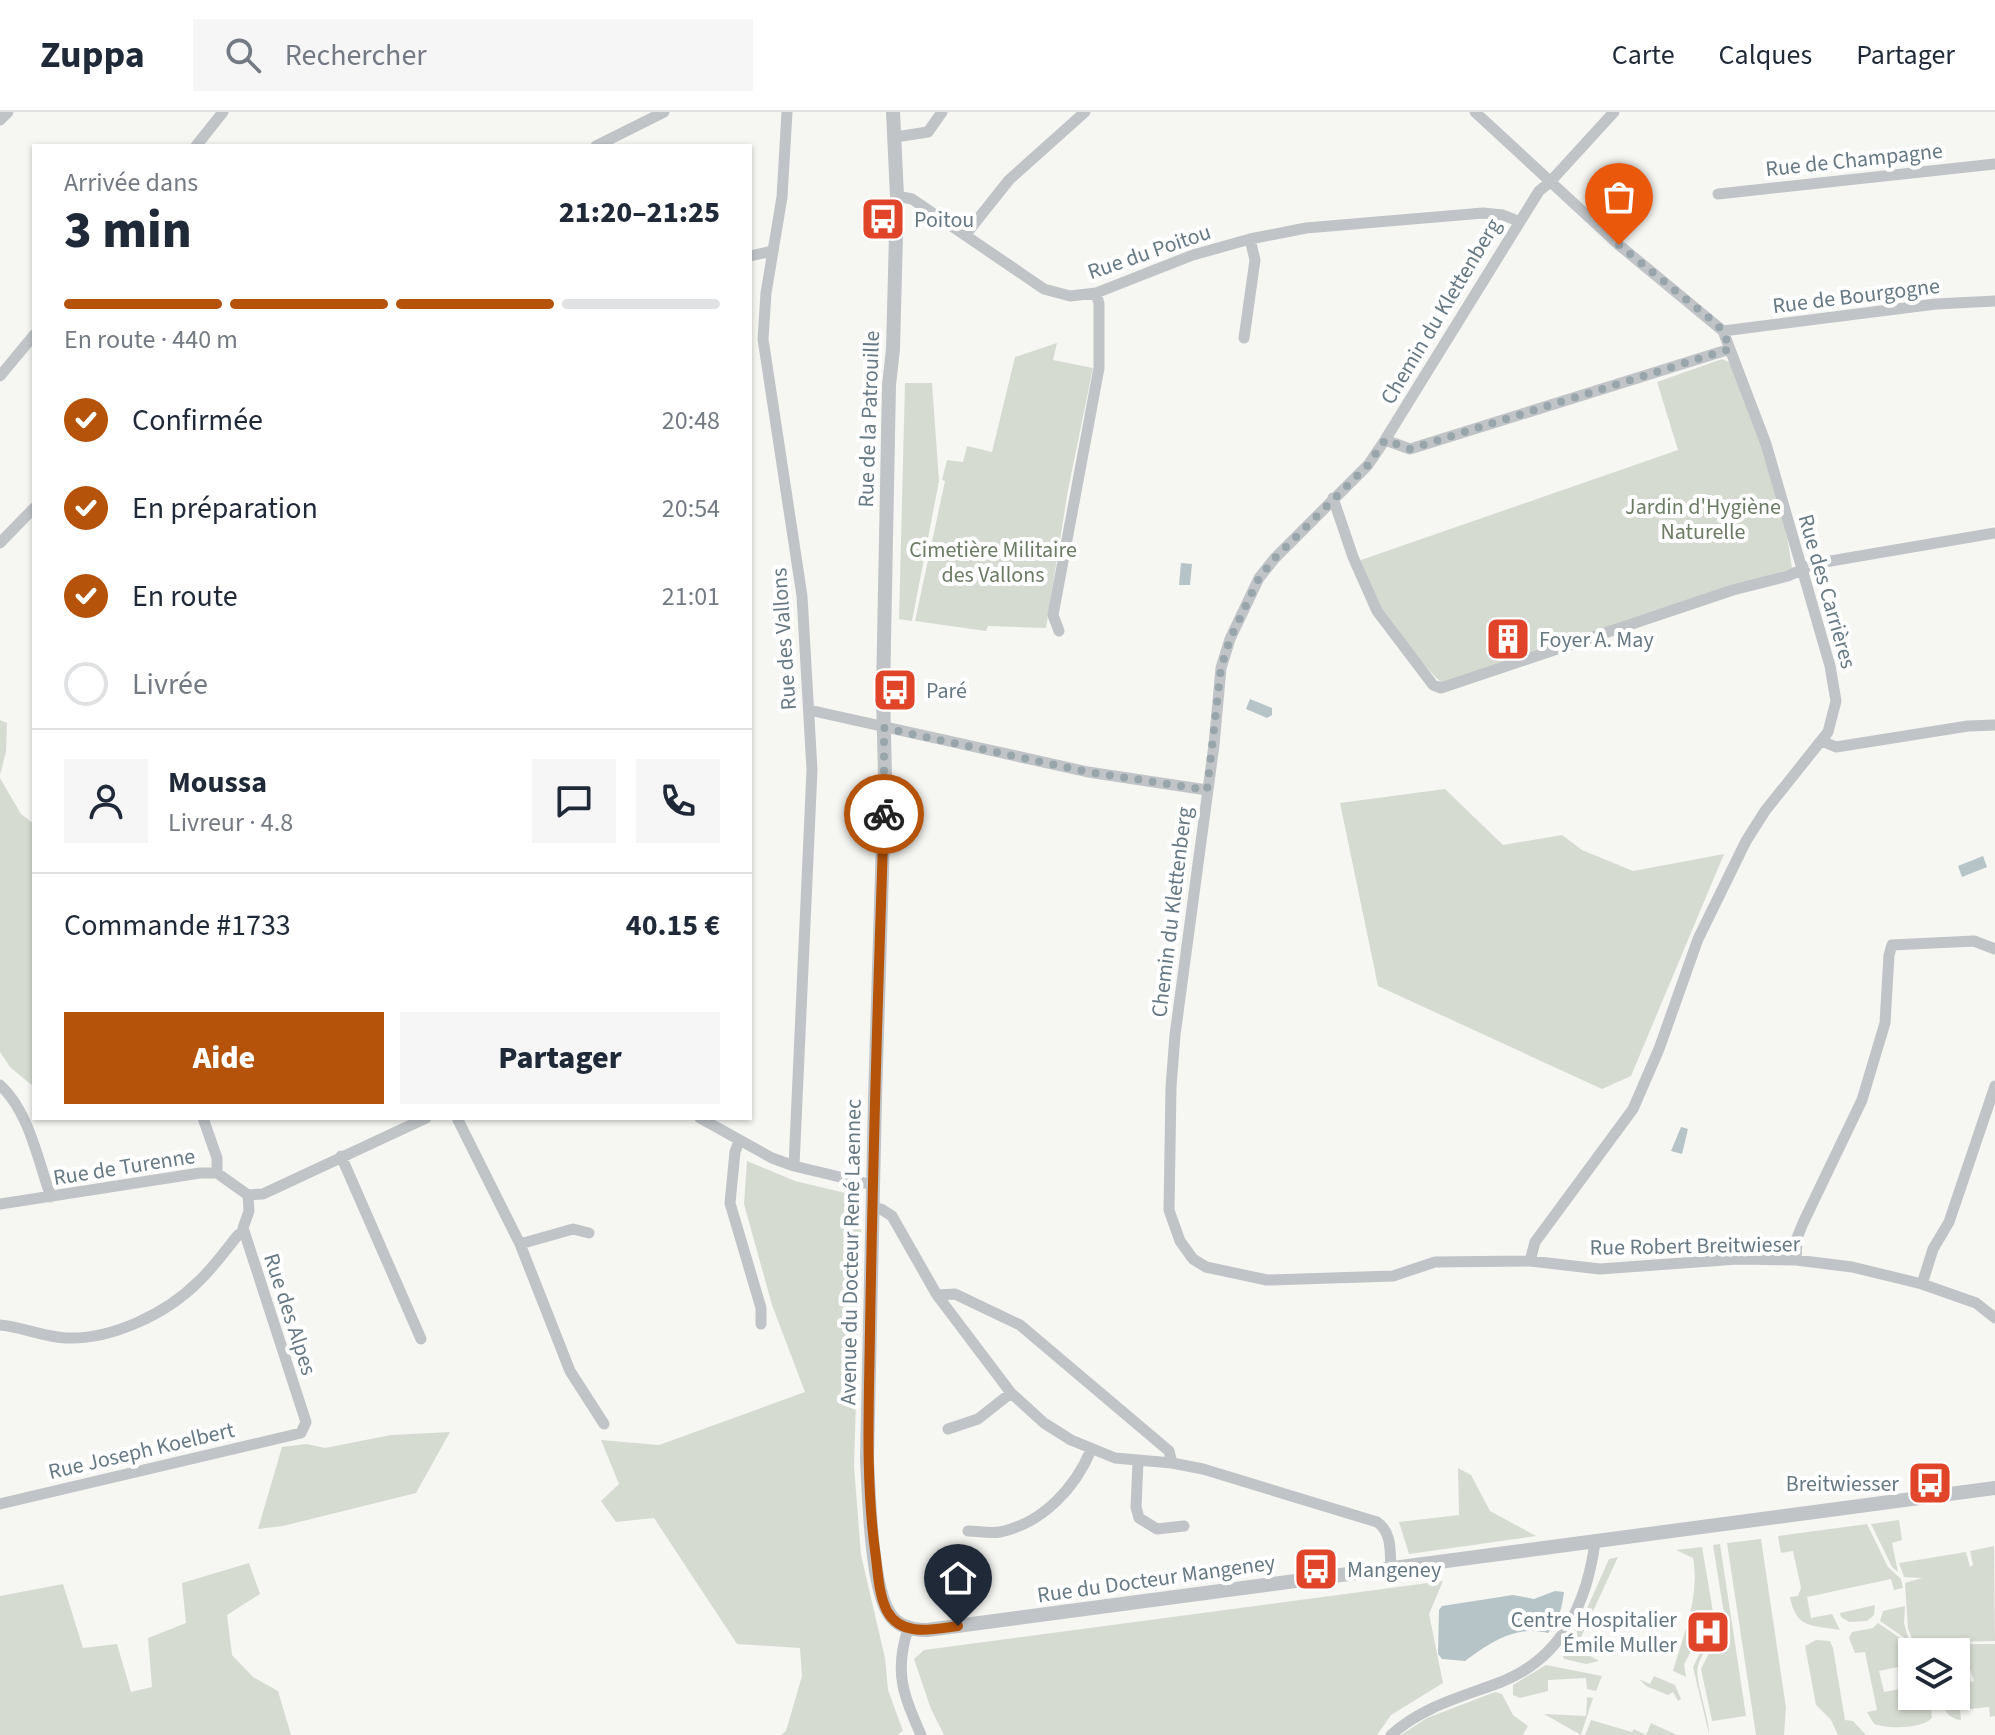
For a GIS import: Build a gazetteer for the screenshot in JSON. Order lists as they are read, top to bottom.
{
  "streets": {
    "street": [
      "Rue de Champagne",
      "Rue du Poitou",
      "Rue de Bourgogne",
      "Chemin du Klettenberg",
      "Rue de la Patrouille",
      "Rue des Carrières",
      "Rue des Vallons",
      "Rue de Turenne",
      "Rue Robert Breitwieser",
      "Avenue du Docteur René Laennec",
      "Rue des Alpes",
      "Rue Joseph Koelbert",
      "Rue du Docteur Mangeney"
    ]
  },
  "crossings": [
    ["Rue du Poitou", "Chemin du Klettenberg"],
    ["Rue du Poitou", "Rue de la Patrouille"],
    ["Rue de Bourgogne", "Rue des Carrières"],
    ["Chemin du Klettenberg", "Rue des Carrières"],
    ["Chemin du Klettenberg", "Rue Robert Breitwieser"],
    ["Rue de la Patrouille", "Avenue du Docteur René Laennec"],
    ["Rue des Carrières", "Rue Robert Breitwieser"],
    ["Rue de Turenne", "Rue des Alpes"],
    ["Avenue du Docteur René Laennec", "Rue du Docteur Mangeney"],
    ["Rue des Alpes", "Rue Joseph Koelbert"]
  ],
  "parks": ["Jardin d'Hygiène Naturelle", "Cimetière Militaire des Vallons"],
  "places": {
    "bus stop": [
      "Poitou",
      "Paré",
      "Breitwiesser",
      "Mangeney"
    ],
    "building": ["Foyer A. May"],
    "hospital": ["Centre Hospitalier Émile Muller"]
  },
  "page": {
    "header": "Zuppa",
    "search": "Rechercher",
    "nav": ["Carte", "Calques", "Partager"],
    "heading": ["3 min", "Arrivée dans", "21:20–21:25"],
    "panel": [
      "Moussa",
      "Livreur · 4.8",
      "Commande #1733",
      "40.15 €"
    ],
    "bar": "En route · 440 m",
    "list": [
      ["Confirmée", "20:48"],
      ["En préparation", "20:54"],
      ["En route", "21:01"],
      "Livrée"
    ],
    "buttons": ["Aide", "Partager"]
  }
}
